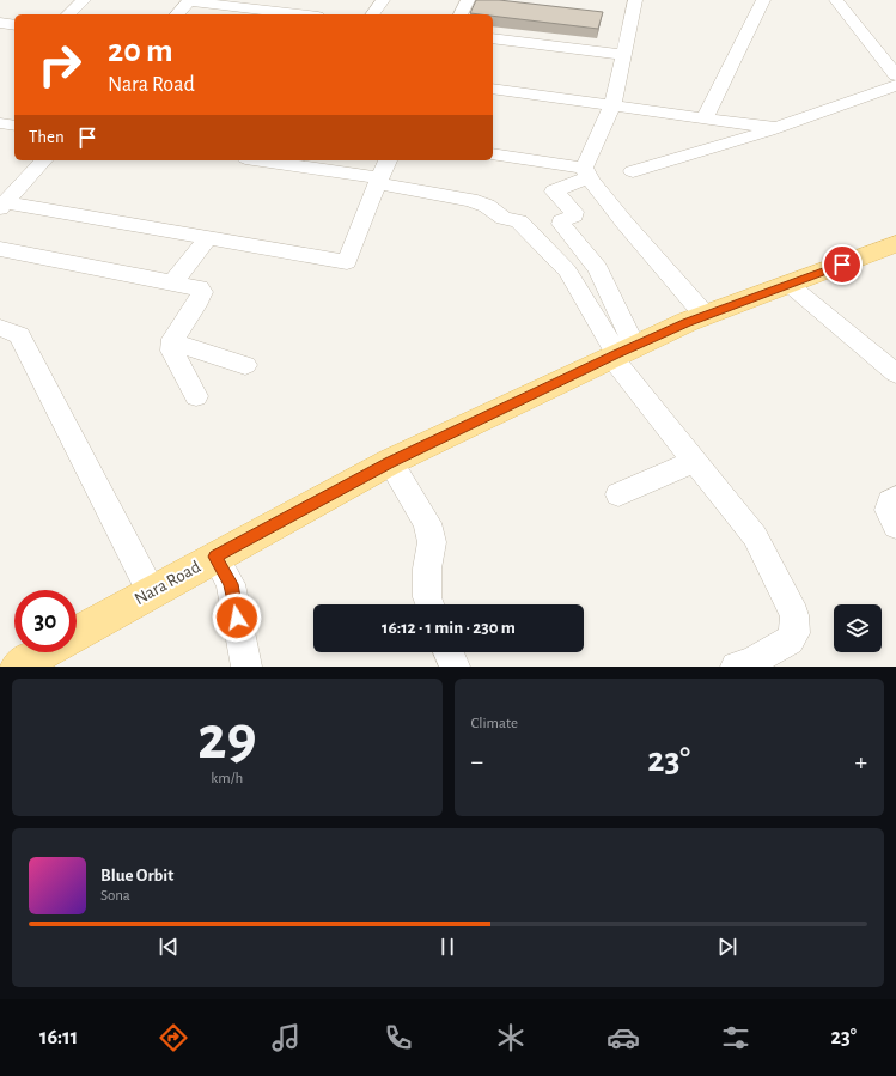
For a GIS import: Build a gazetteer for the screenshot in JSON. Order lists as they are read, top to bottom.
{
  "streets": {
    "main road": ["Nara Road"]
  },
  "page": {
    "turn": ["20 m", "Nara Road"],
    "then": "Then",
    "limit": "30",
    "trip": "16:12 · 1 min · 230 m",
    "tile": [
      ["29", "km/h"],
      "Climate"
    ],
    "heat": ["−", "23°", "+"],
    "song": ["Blue Orbit", "Sona"],
    "tabs": ["16:11", "23°"]
  }
}
